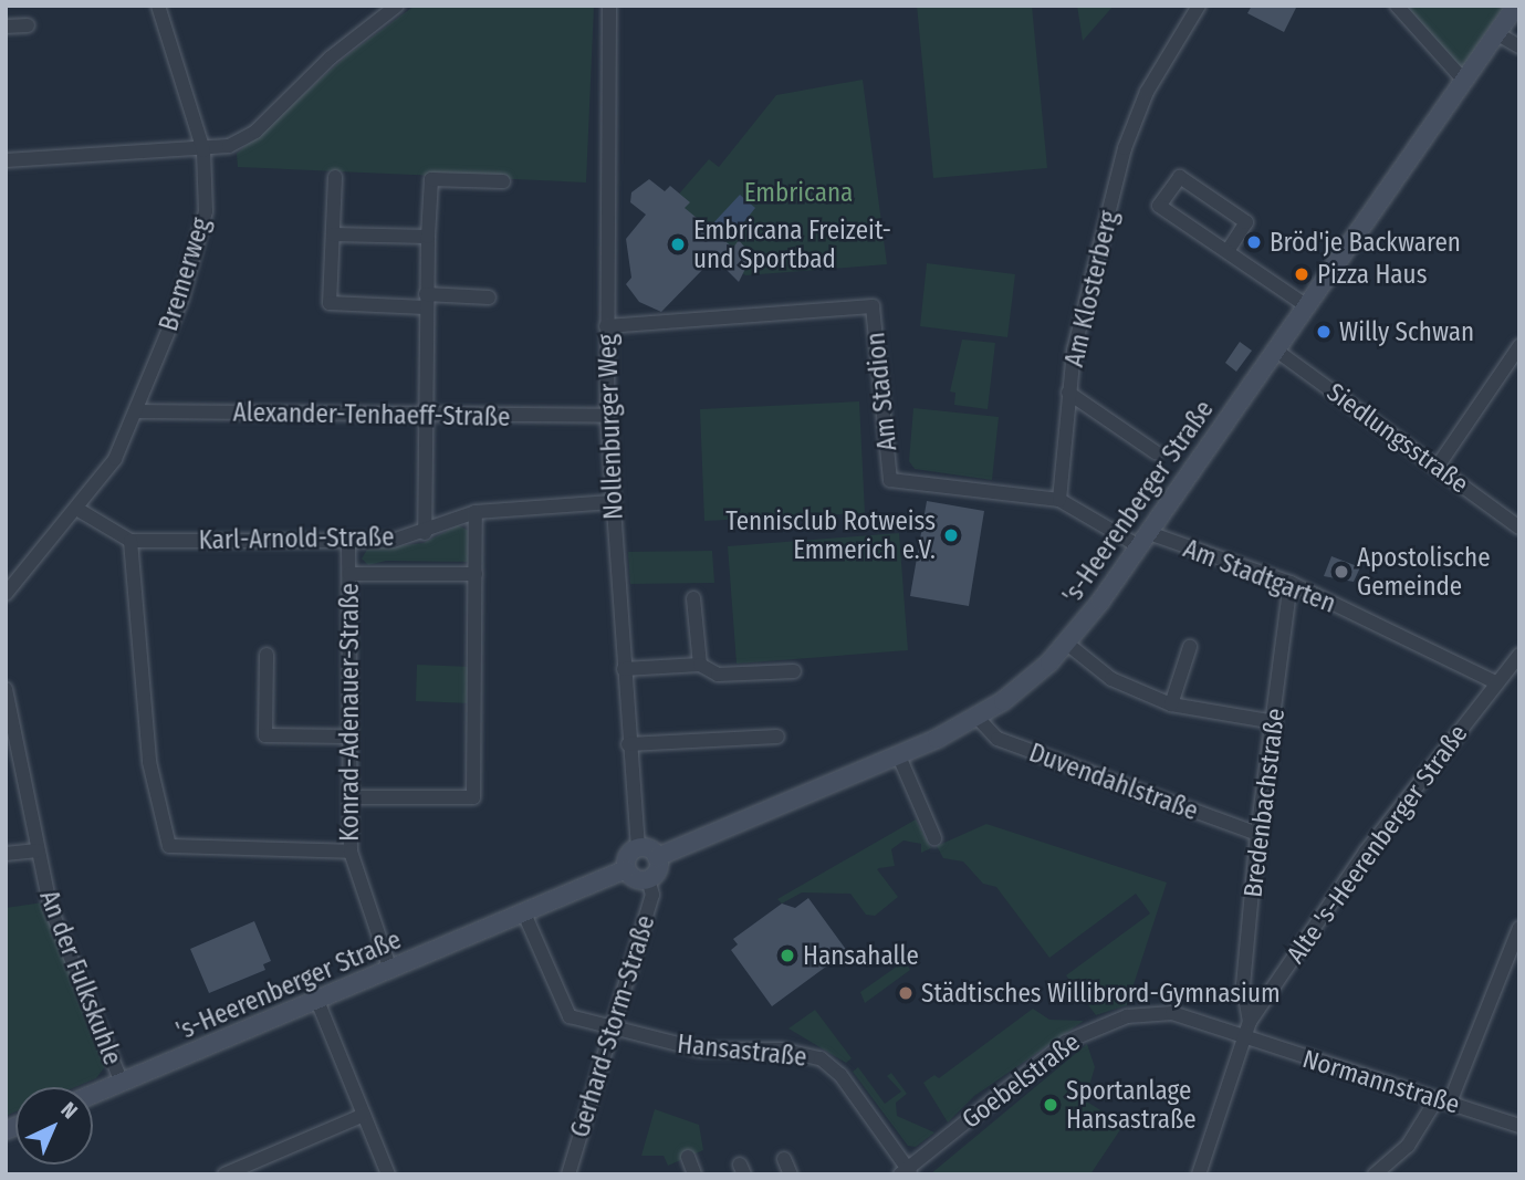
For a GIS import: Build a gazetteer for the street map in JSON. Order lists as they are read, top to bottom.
{
  "streets": {
    "street": [
      "Bremerweg",
      "Am Klosterberg",
      "Am Stadion",
      "Alexander-Tenhaeff-Straße",
      "Nollenburger Weg",
      "Siedlungsstraße",
      "'s-Heerenberger Straße",
      "Karl-Arnold-Straße",
      "Am Stadtgarten",
      "Konrad-Adenauer-Straße",
      "Duvendahlstraße",
      "Bredenbachstraße",
      "Alte 's-Heerenberger Straße",
      "An der Fulkskuhle",
      "Gerhard-Storm-Straße",
      "Hansastraße",
      "Goebelstraße",
      "Normannstraße"
    ]
  },
  "crossings": [
    ["Bremerweg", "Alexander-Tenhaeff-Straße"],
    ["Am Klosterberg", "Am Stadion"],
    ["Am Stadion", "Nollenburger Weg"],
    ["Alexander-Tenhaeff-Straße", "Nollenburger Weg"],
    ["Nollenburger Weg", "'s-Heerenberger Straße"],
    ["Nollenburger Weg", "Karl-Arnold-Straße"],
    ["Nollenburger Weg", "Gerhard-Storm-Straße"],
    ["Siedlungsstraße", "'s-Heerenberger Straße"],
    ["'s-Heerenberger Straße", "Am Stadtgarten"],
    ["'s-Heerenberger Straße", "Konrad-Adenauer-Straße"],
    ["'s-Heerenberger Straße", "Duvendahlstraße"],
    ["'s-Heerenberger Straße", "An der Fulkskuhle"],
    ["'s-Heerenberger Straße", "Gerhard-Storm-Straße"],
    ["Karl-Arnold-Straße", "Konrad-Adenauer-Straße"],
    ["Am Stadtgarten", "Bredenbachstraße"],
    ["Am Stadtgarten", "Alte 's-Heerenberger Straße"],
    ["Duvendahlstraße", "Bredenbachstraße"],
    ["Bredenbachstraße", "Alte 's-Heerenberger Straße"],
    ["Alte 's-Heerenberger Straße", "Goebelstraße"],
    ["Alte 's-Heerenberger Straße", "Normannstraße"],
    ["Gerhard-Storm-Straße", "Hansastraße"],
    ["Hansastraße", "Goebelstraße"],
    ["Goebelstraße", "Normannstraße"]
  ],
  "parks": ["Embricana"],
  "places": [
    "Bröd'je Backwaren",
    "Embricana Freizeit- und Sportbad",
    "Pizza Haus",
    "Willy Schwan",
    "Tennisclub Rotweiss Emmerich e.V.",
    "Apostolische Gemeinde",
    "Hansahalle",
    "Städtisches Willibrord-Gymnasium",
    "Sportanlage Hansastraße"
  ],
  "north": "top right"
}
